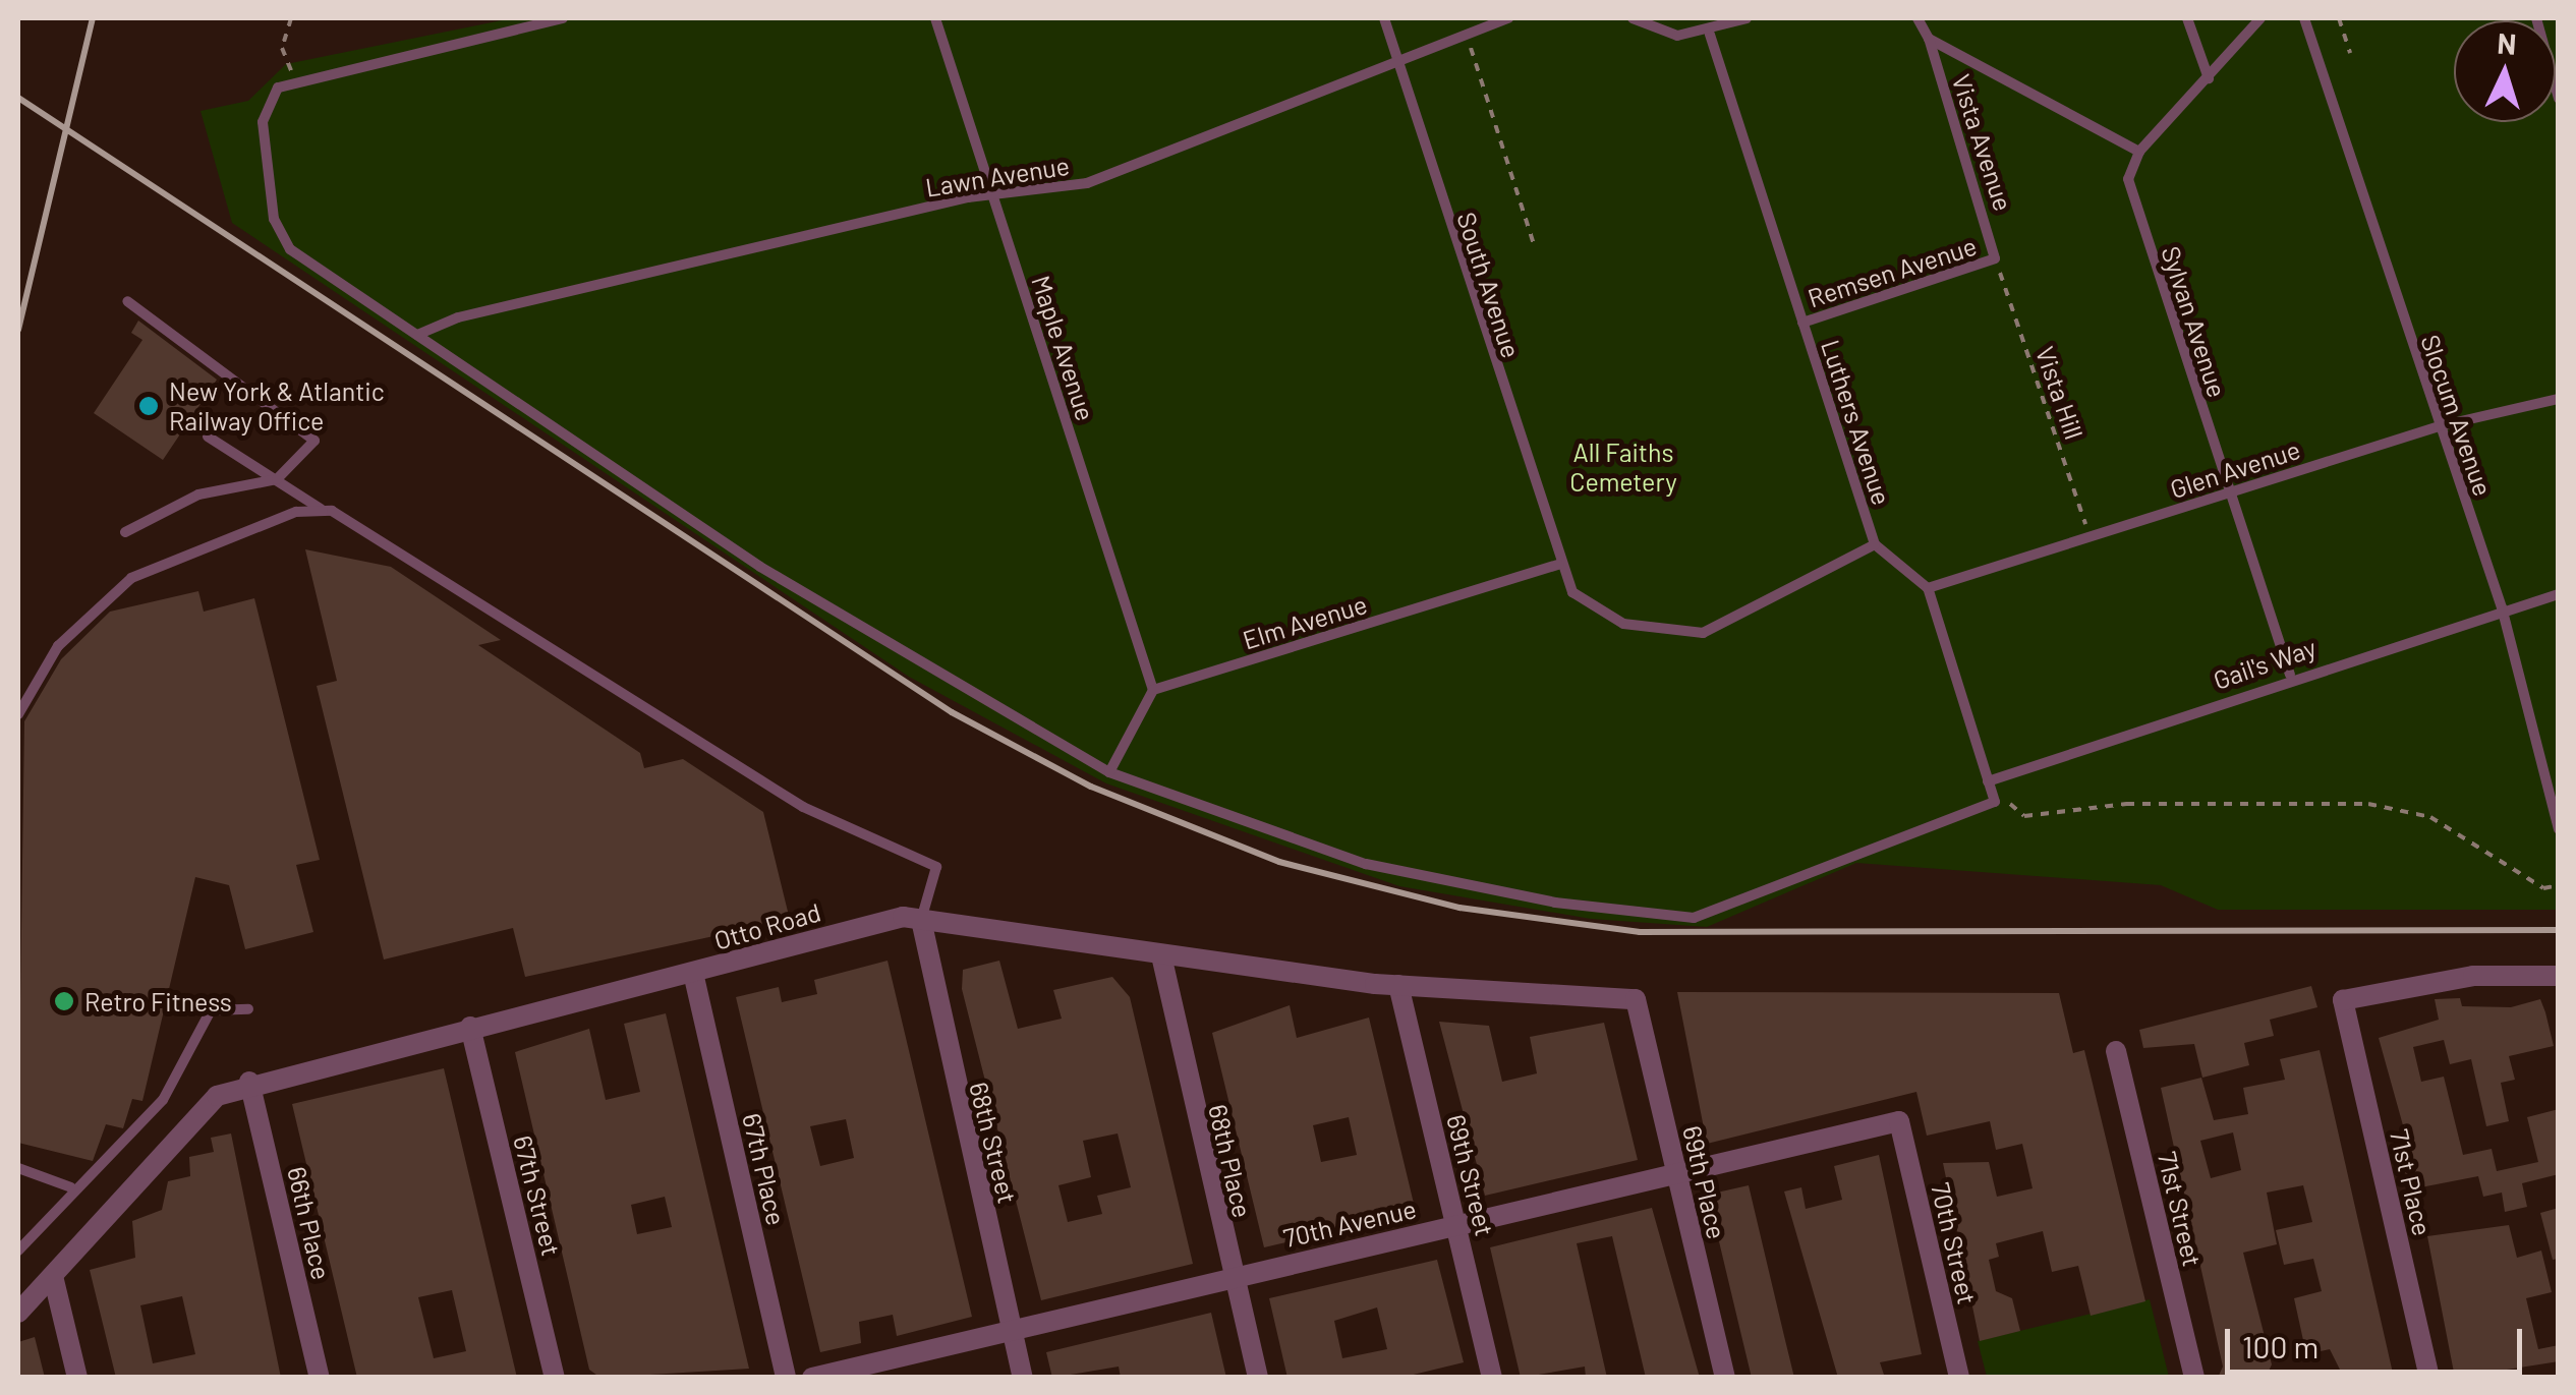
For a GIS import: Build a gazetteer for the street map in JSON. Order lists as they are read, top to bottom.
{
  "streets": {
    "street": [
      "Otto Road",
      "68th Street",
      "68th Place",
      "67th Place",
      "69th Street",
      "69th Place",
      "71st Place",
      "67th Street",
      "71st Street",
      "66th Place",
      "70th Avenue",
      "70th Street"
    ],
    "lane": [
      "Vista Avenue",
      "Lawn Avenue",
      "Remsen Avenue",
      "South Avenue",
      "Sylvan Avenue",
      "Maple Avenue",
      "Slocum Avenue",
      "Luthers Avenue",
      "Glen Avenue",
      "Elm Avenue",
      "Gail's Way"
    ],
    "path": ["Vista Hill"]
  },
  "crossings": [
    ["Vista Avenue", "Remsen Avenue"],
    ["Vista Avenue", "Vista Hill"],
    ["Lawn Avenue", "South Avenue"],
    ["Lawn Avenue", "Maple Avenue"],
    ["Remsen Avenue", "Vista Hill"],
    ["Remsen Avenue", "Luthers Avenue"],
    ["South Avenue", "Elm Avenue"],
    ["Sylvan Avenue", "Glen Avenue"],
    ["Sylvan Avenue", "Gail's Way"],
    ["Maple Avenue", "Elm Avenue"],
    ["Vista Hill", "Glen Avenue"],
    ["Slocum Avenue", "Glen Avenue"],
    ["Slocum Avenue", "Gail's Way"],
    ["Luthers Avenue", "Glen Avenue"],
    ["Otto Road", "68th Street"],
    ["Otto Road", "68th Place"],
    ["Otto Road", "67th Place"],
    ["Otto Road", "69th Street"],
    ["Otto Road", "69th Place"],
    ["Otto Road", "67th Street"],
    ["Otto Road", "66th Place"],
    ["68th Street", "70th Avenue"],
    ["68th Place", "70th Avenue"],
    ["69th Street", "70th Avenue"],
    ["69th Place", "70th Avenue"],
    ["70th Avenue", "70th Street"]
  ],
  "parks": ["All Faiths Cemetery"],
  "places": ["New York & Atlantic Railway Office", "Retro Fitness"],
  "scale_bar": "100 m",
  "north": "top"
}
